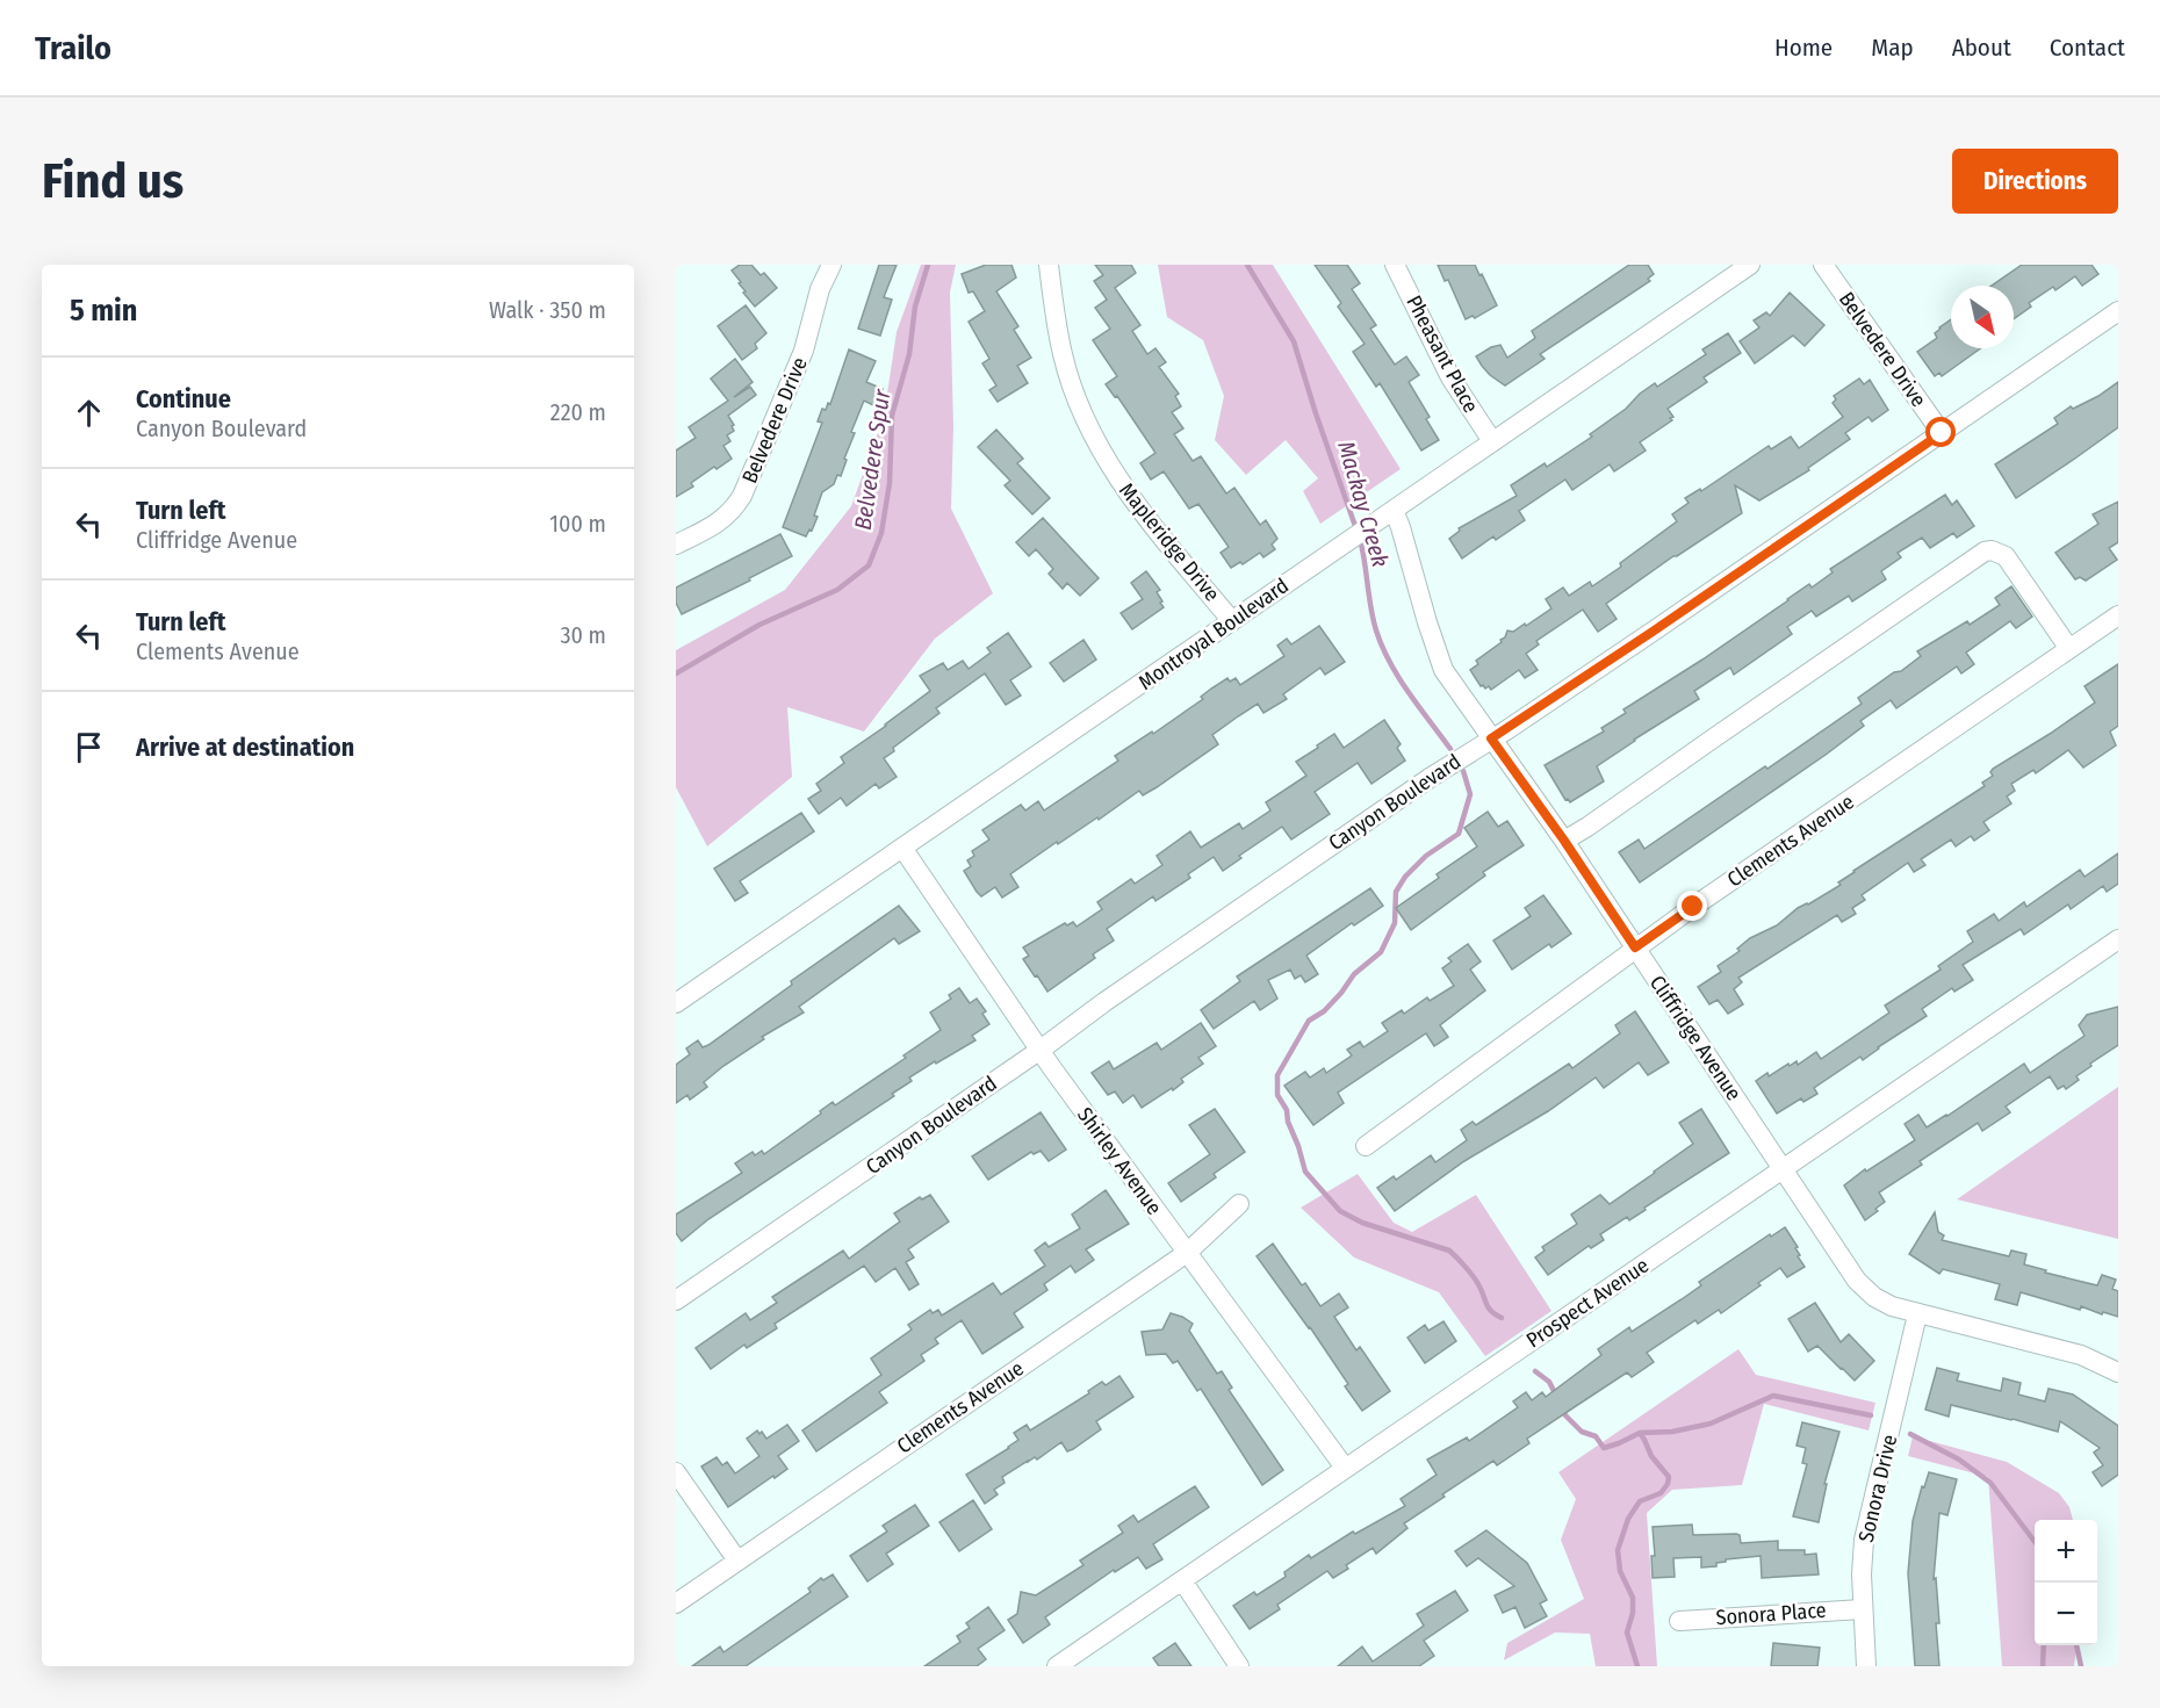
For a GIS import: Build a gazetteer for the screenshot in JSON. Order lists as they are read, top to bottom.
{
  "streets": {
    "street": [
      "Belvedere Drive",
      "Pheasant Place",
      "Mapleridge Drive",
      "Montroyal Boulevard",
      "Canyon Boulevard",
      "Clements Avenue",
      "Cliffridge Avenue",
      "Shirley Avenue",
      "Prospect Avenue",
      "Sonora Drive",
      "Sonora Place"
    ]
  },
  "crossings": [
    ["Belvedere Drive", "Canyon Boulevard"],
    ["Pheasant Place", "Montroyal Boulevard"],
    ["Mapleridge Drive", "Montroyal Boulevard"],
    ["Montroyal Boulevard", "Cliffridge Avenue"],
    ["Montroyal Boulevard", "Shirley Avenue"],
    ["Canyon Boulevard", "Cliffridge Avenue"],
    ["Canyon Boulevard", "Shirley Avenue"],
    ["Clements Avenue", "Cliffridge Avenue"],
    ["Clements Avenue", "Shirley Avenue"],
    ["Cliffridge Avenue", "Prospect Avenue"],
    ["Cliffridge Avenue", "Sonora Drive"],
    ["Shirley Avenue", "Prospect Avenue"],
    ["Sonora Drive", "Sonora Place"]
  ],
  "water": ["Belvedere Spur", "Mackay Creek"],
  "north": "bottom right",
  "page": {
    "header": "Trailo",
    "nav": [
      "Home",
      "Map",
      "About",
      "Contact"
    ],
    "buttons": "Directions",
    "title": "Find us",
    "heading": ["5 min", "Walk · 350 m"],
    "list": [
      ["Continue", "Canyon Boulevard", "220 m"],
      ["Turn left", "Cliffridge Avenue", "100 m"],
      ["Turn left", "Clements Avenue", "30 m"],
      "Arrive at destination"
    ],
    "map_buttons": ["+", "−"]
  }
}
